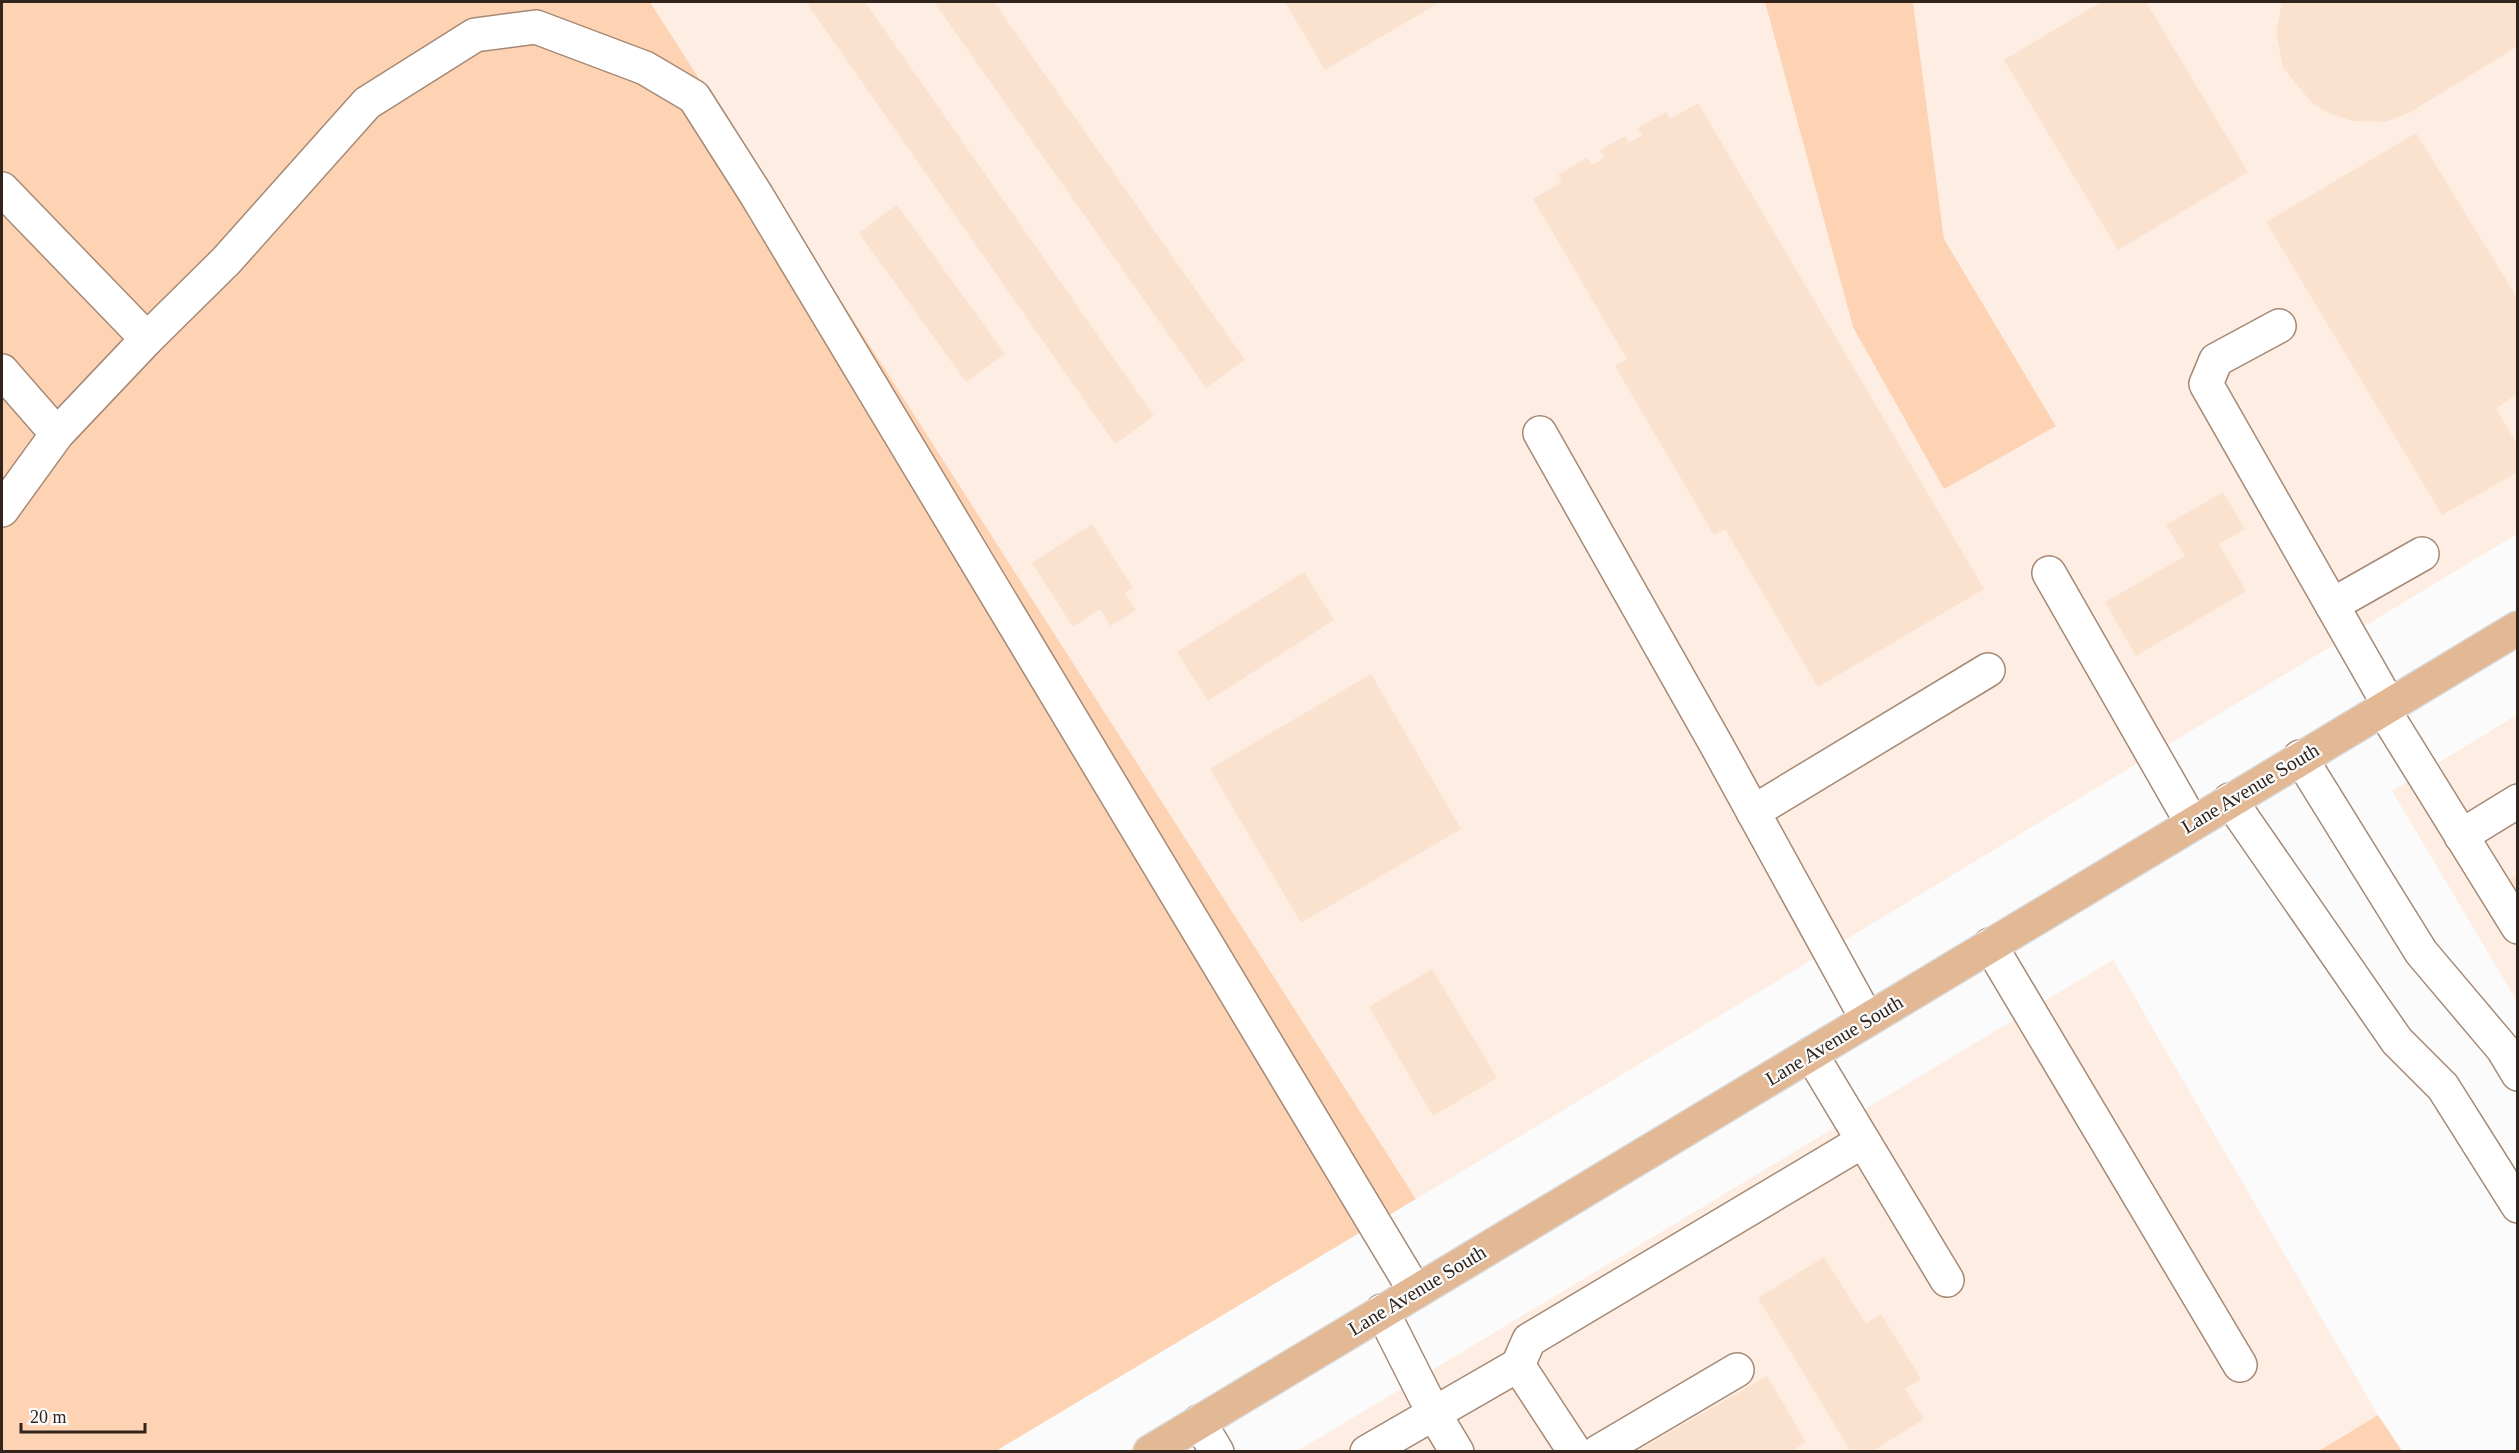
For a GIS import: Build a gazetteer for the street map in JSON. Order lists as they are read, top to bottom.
{
  "streets": {
    "main road": ["Lane Avenue South"]
  },
  "scale_bar": "20 m"
}
